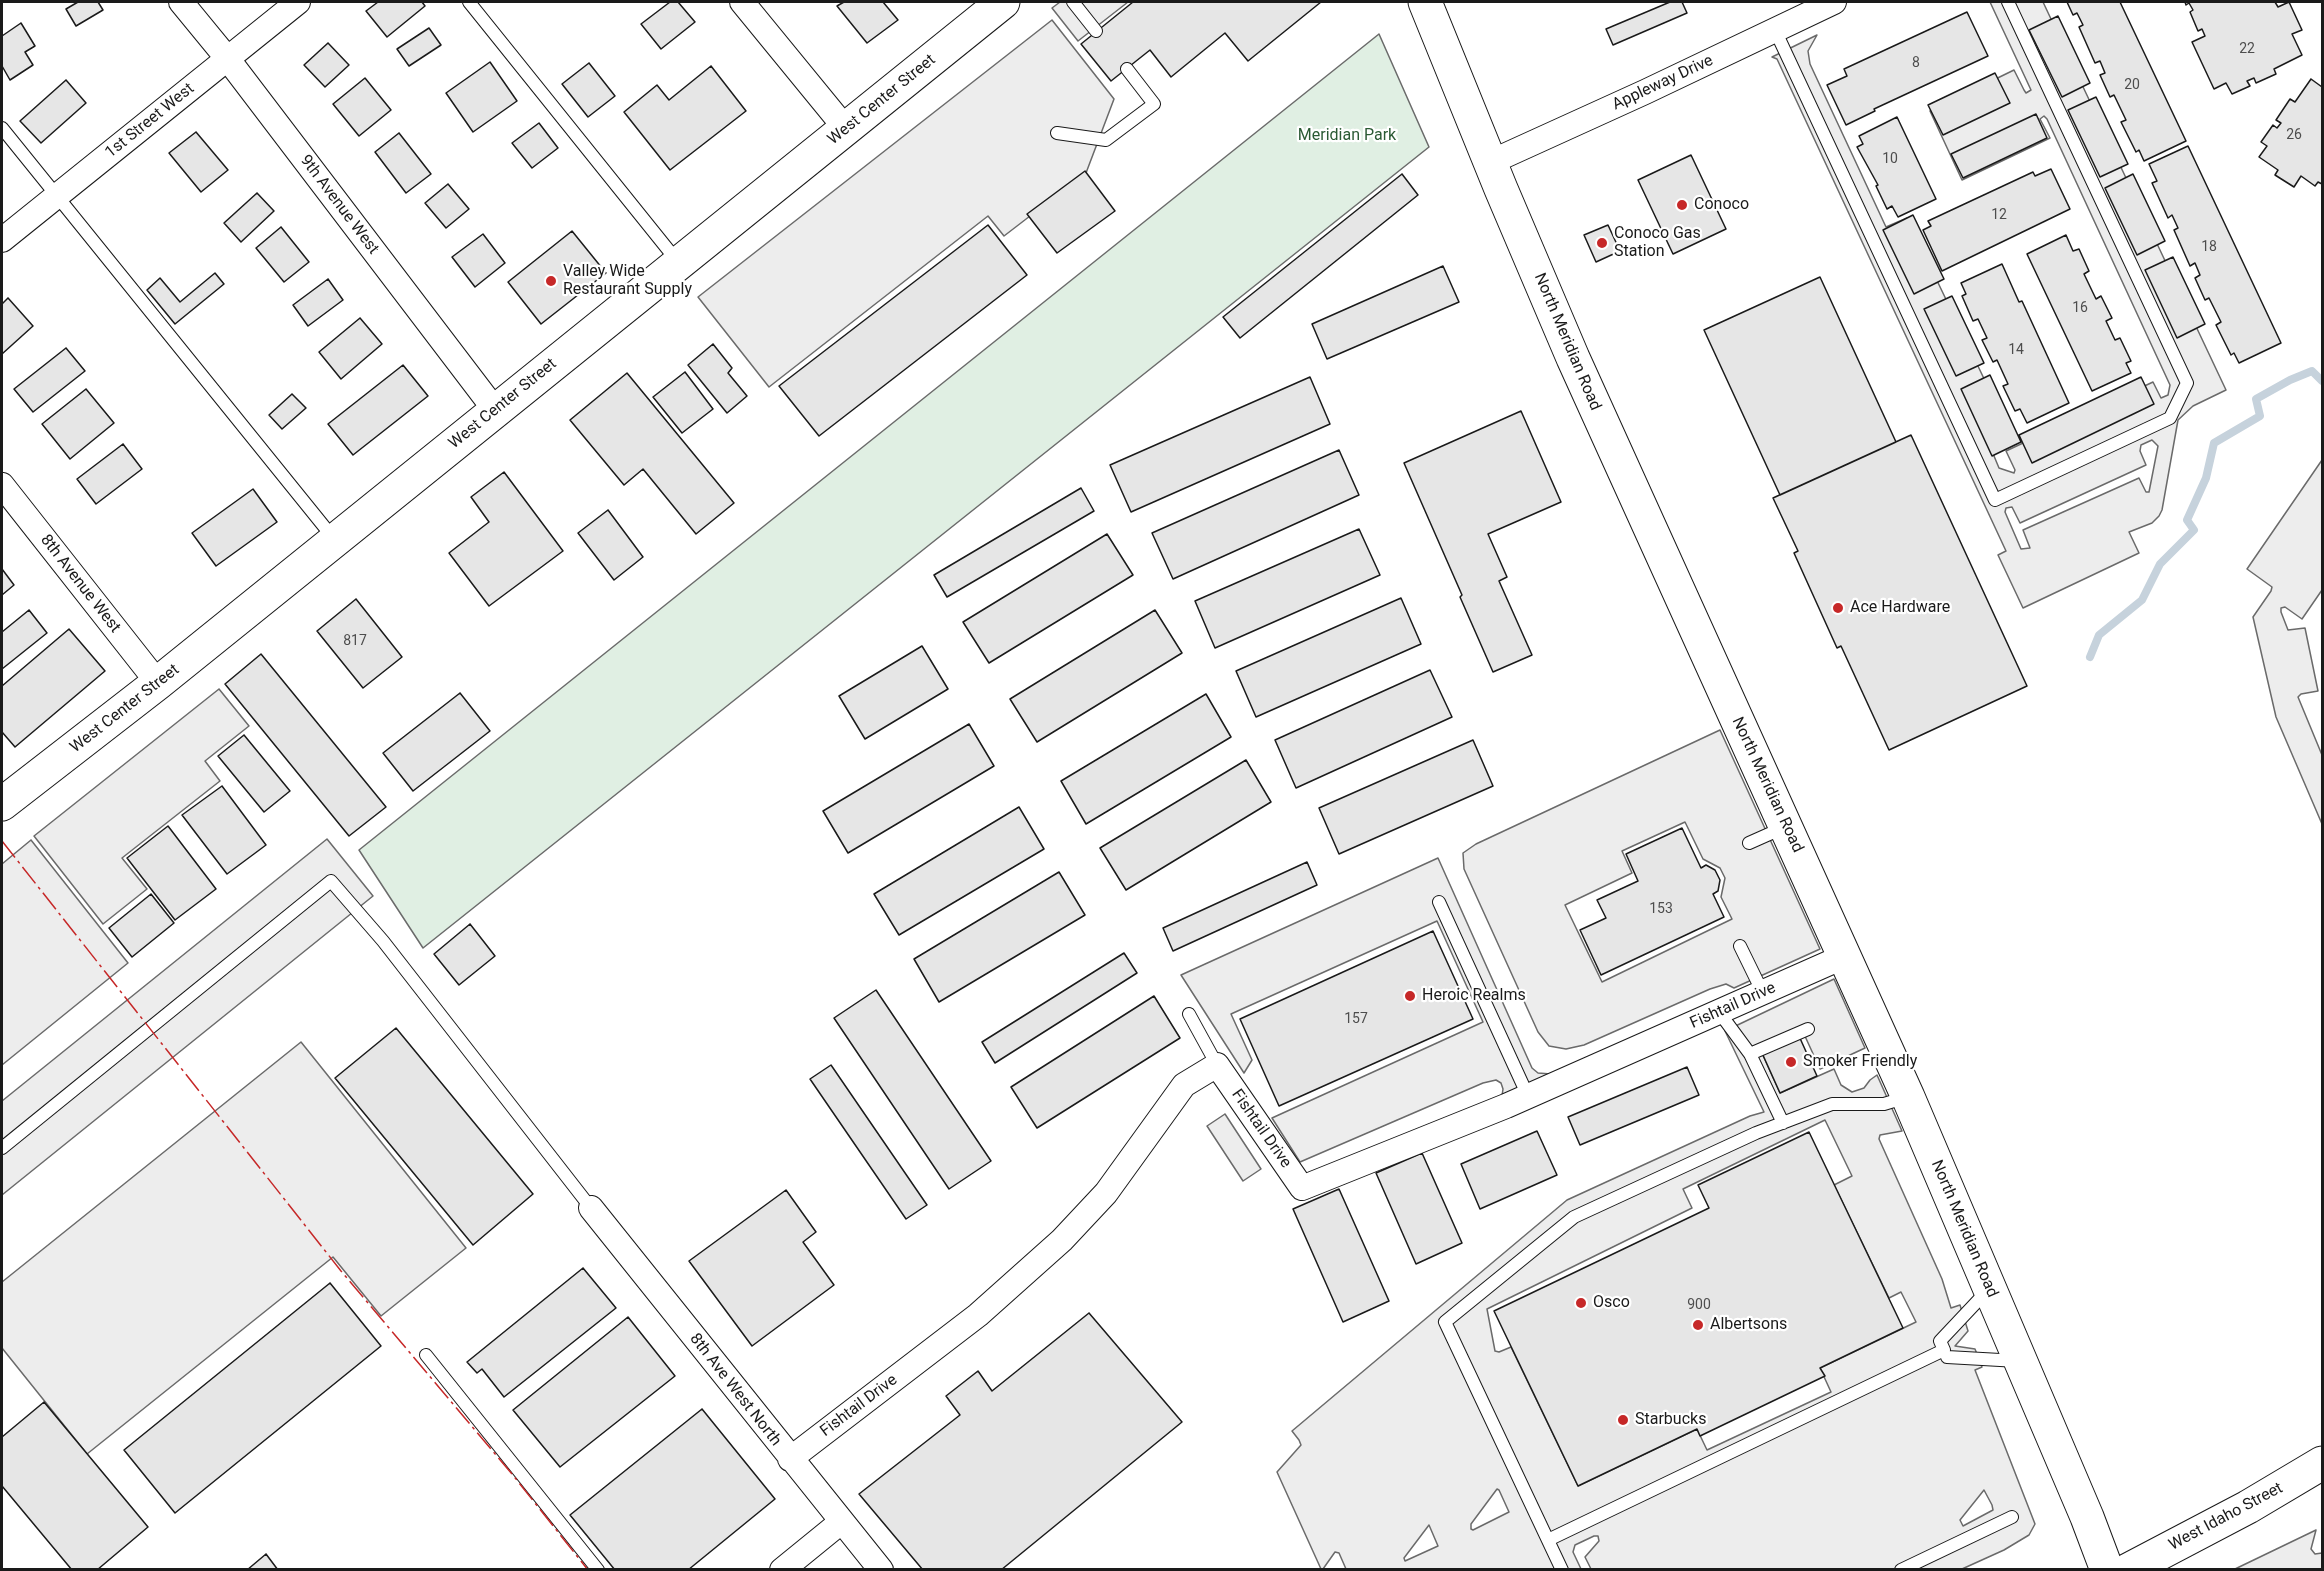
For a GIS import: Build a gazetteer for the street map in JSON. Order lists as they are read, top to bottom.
{
  "streets": {
    "main road": ["West Center Street", "North Meridian Road", "West Idaho Street"],
    "street": [
      "Appleway Drive",
      "1st Street West",
      "9th Avenue West",
      "8th Avenue West",
      "Fishtail Drive",
      "8th Ave West North"
    ]
  },
  "crossings": [
    ["Appleway Drive", "North Meridian Road"],
    ["West Center Street", "9th Avenue West"],
    ["West Center Street", "8th Avenue West"],
    ["1st Street West", "9th Avenue West"],
    ["North Meridian Road", "Fishtail Drive"],
    ["Fishtail Drive", "8th Ave West North"]
  ],
  "parks": ["Meridian Park"],
  "places": [
    "Conoco",
    "Conoco Gas Station",
    "Valley Wide Restaurant Supply",
    "Ace Hardware",
    "Heroic Realms",
    "Smoker Friendly",
    "Osco",
    "Albertsons",
    "Starbucks"
  ],
  "house_numbers": [
    "22",
    "8",
    "20",
    "26",
    "10",
    "12",
    "18",
    "16",
    "14",
    "817",
    "153",
    "157",
    "900"
  ]
}
